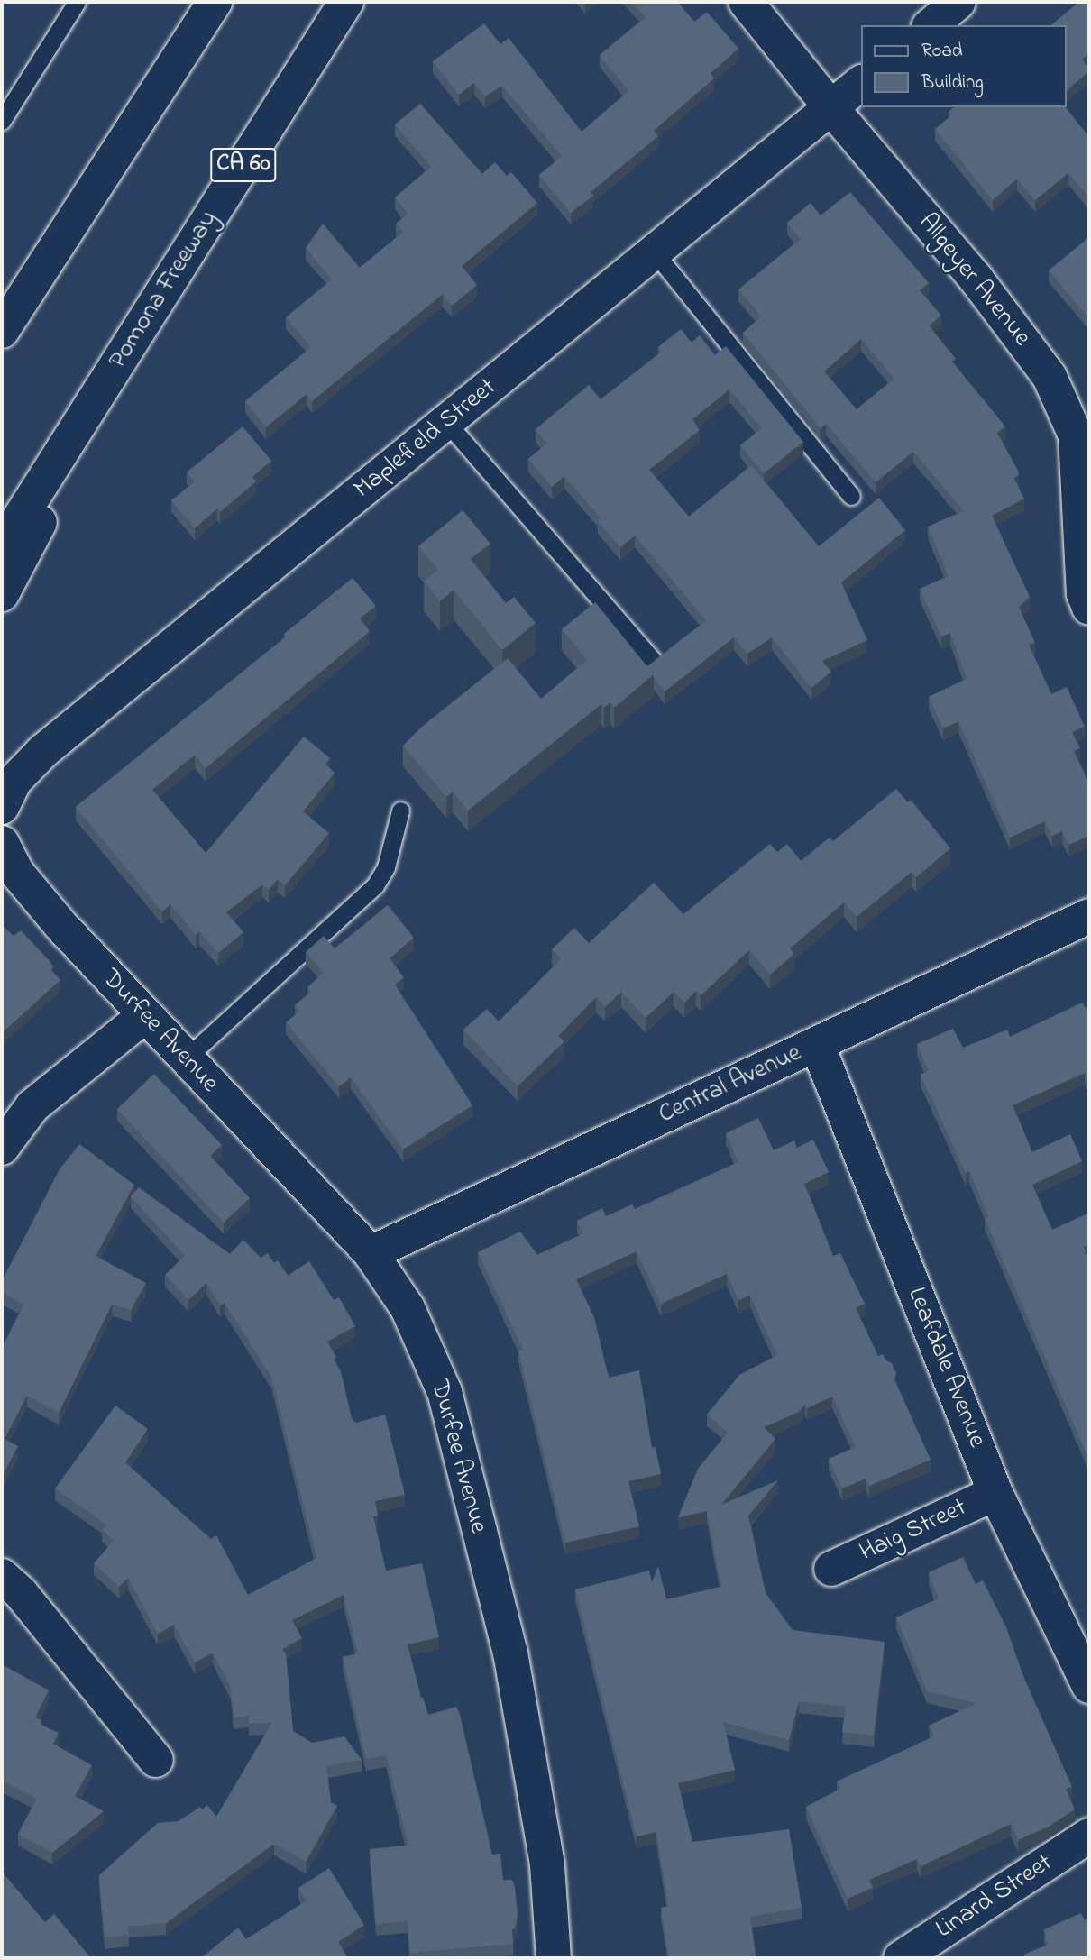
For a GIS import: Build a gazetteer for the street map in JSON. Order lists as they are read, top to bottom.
{
  "streets": {
    "main road": [
      "CA 60",
      "Allgeyer Avenue",
      "Pomona Freeway",
      "Maplefield Street",
      "Durfee Avenue",
      "Central Avenue",
      "Leafdale Avenue",
      "Haig Street",
      "Linard Street"
    ]
  },
  "crossings": [
    ["Allgeyer Avenue", "Maplefield Street"],
    ["Durfee Avenue", "Central Avenue"],
    ["Central Avenue", "Leafdale Avenue"],
    ["Leafdale Avenue", "Haig Street"]
  ],
  "legend": ["Road", "Building"]
}
